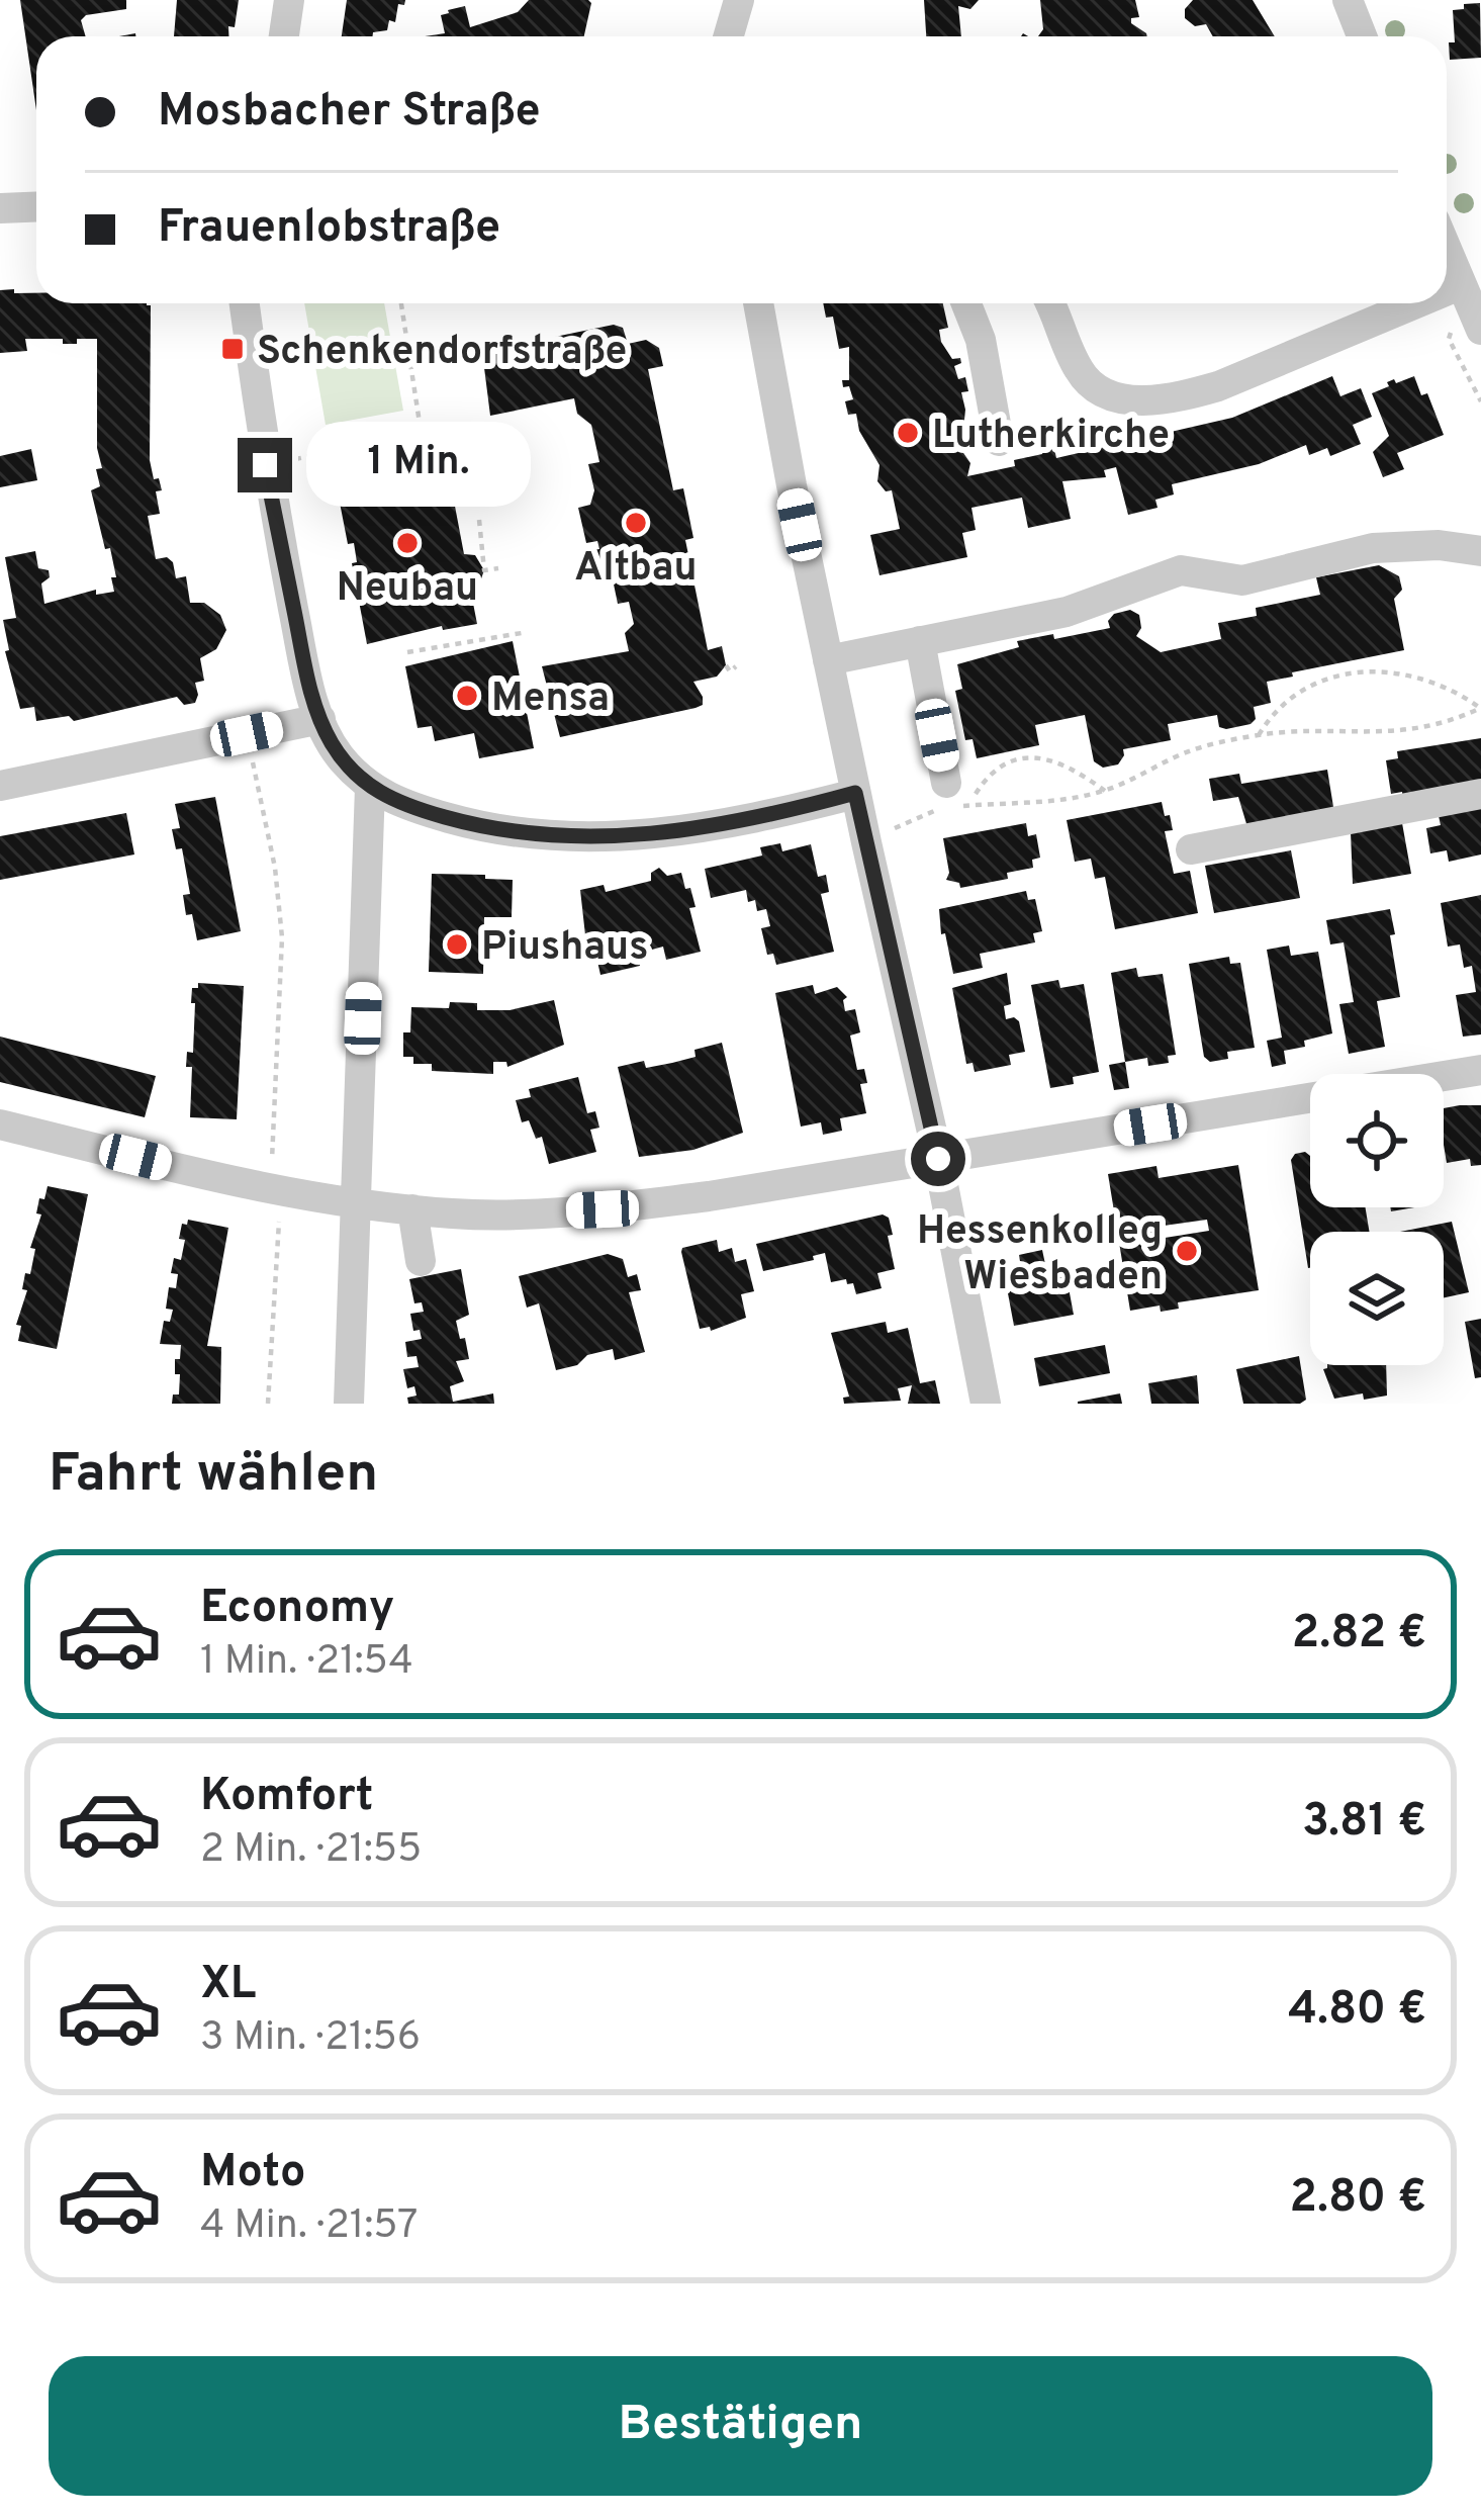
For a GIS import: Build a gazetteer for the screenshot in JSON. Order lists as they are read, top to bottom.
{
  "places": {
    "transit": ["Schenkendorfstraße"],
    "other": [
      "Lutherkirche",
      "Altbau",
      "Neubau",
      "Mensa",
      "Piushaus",
      "Hessenkolleg Wiesbaden"
    ]
  },
  "page": {
    "banner": ["Mosbacher Straße", "Frauenlobstraße"],
    "bubble": "1 Min.",
    "heading": "Fahrt wählen",
    "list": [
      {
        "name": "Economy",
        "note": "1 Min. · 21:54",
        "value": "2.82 €"
      },
      {
        "name": "Komfort",
        "note": "2 Min. · 21:55",
        "value": "3.81 €"
      },
      {
        "name": "XL",
        "note": "3 Min. · 21:56",
        "value": "4.80 €"
      },
      {
        "name": "Moto",
        "note": "4 Min. · 21:57",
        "value": "2.80 €"
      }
    ],
    "buttons": "Bestätigen"
  }
}
